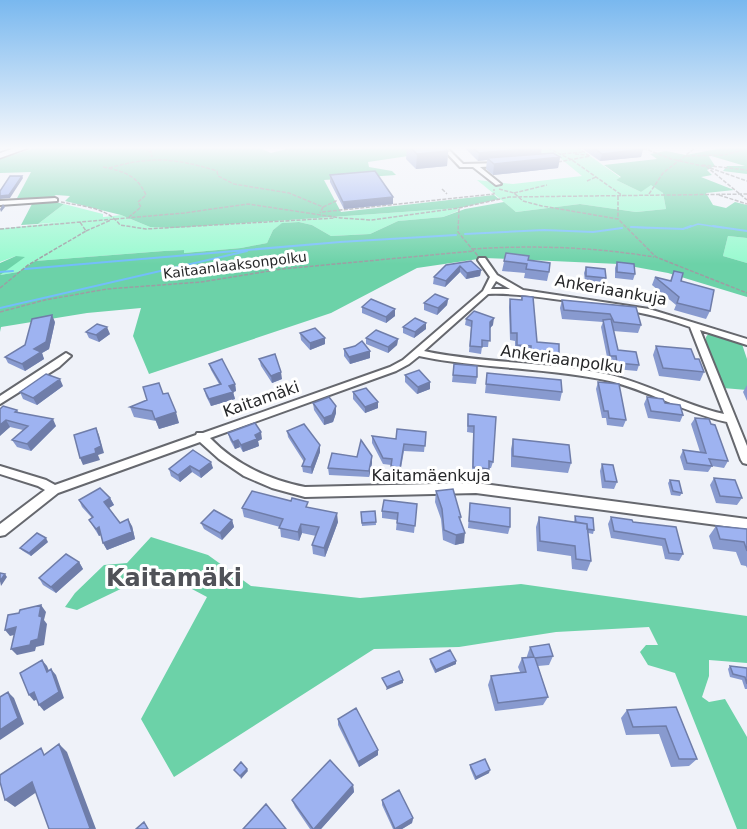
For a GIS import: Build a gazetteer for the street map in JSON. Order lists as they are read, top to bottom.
{
  "streets": {
    "street": [
      "Ankeriaankuja",
      "Ankeriaanpolku",
      "Kaitamäki",
      "Kaitamäenkuja"
    ],
    "path": ["Kaitaanlaaksonpolku"]
  },
  "crossings": [
    ["Ankeriaankuja", "Kaitamäki"],
    ["Ankeriaanpolku", "Kaitamäki"],
    ["Kaitamäki", "Kaitamäenkuja"]
  ],
  "districts": ["Kaitamäki"]
}
